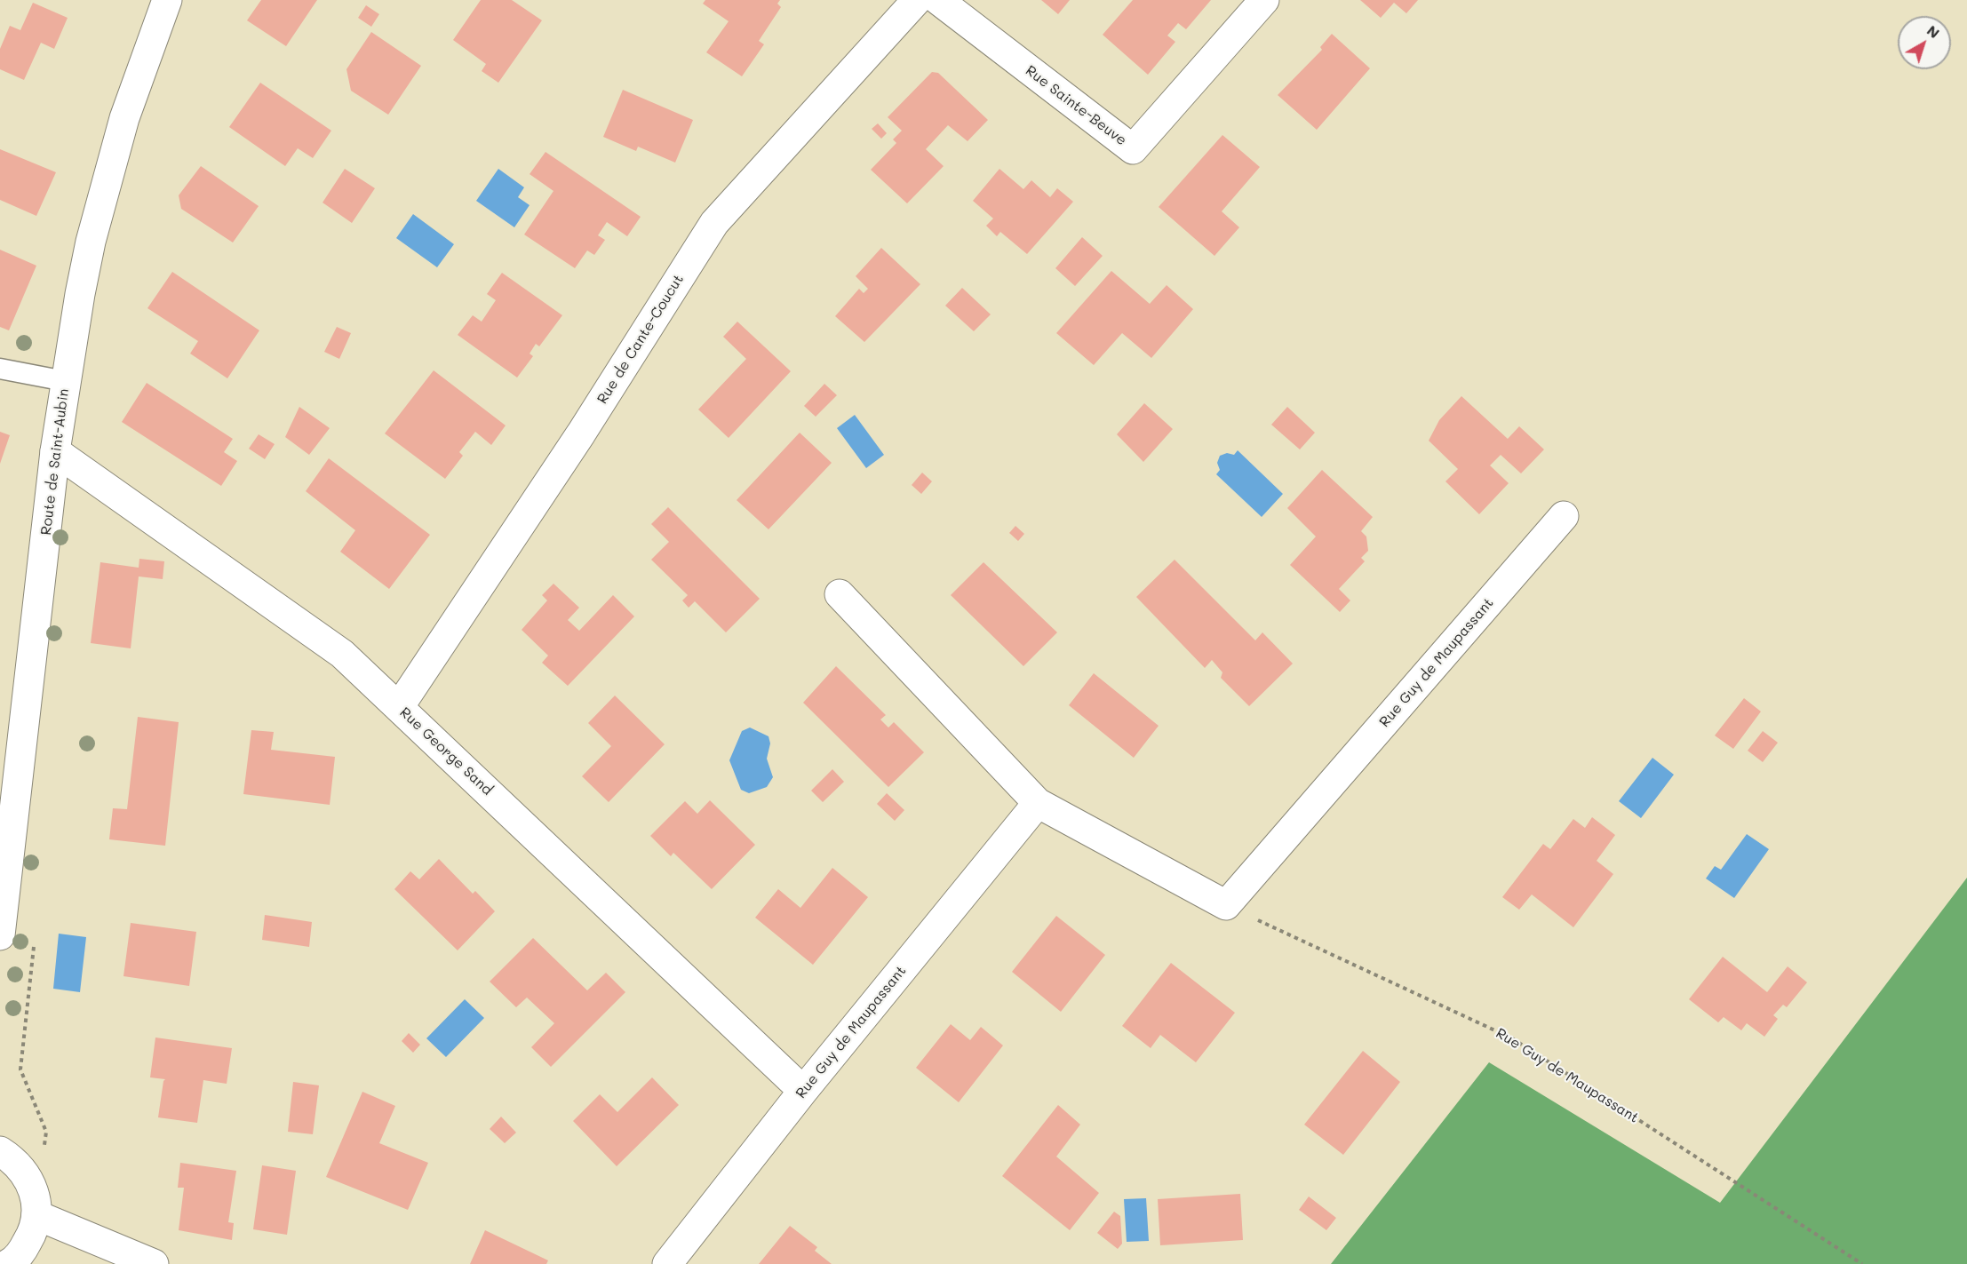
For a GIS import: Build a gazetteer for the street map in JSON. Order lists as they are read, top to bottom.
{
  "streets": {
    "street": [
      "Rue Sainte-Beuve",
      "Rue de Cante-Coucut",
      "Route de Saint-Aubin",
      "Rue Guy de Maupassant",
      "Rue George Sand"
    ]
  },
  "crossings": [
    ["Rue de Cante-Coucut", "Rue George Sand"],
    ["Route de Saint-Aubin", "Rue George Sand"],
    ["Rue Guy de Maupassant", "Rue George Sand"]
  ],
  "north": "top right"
}
